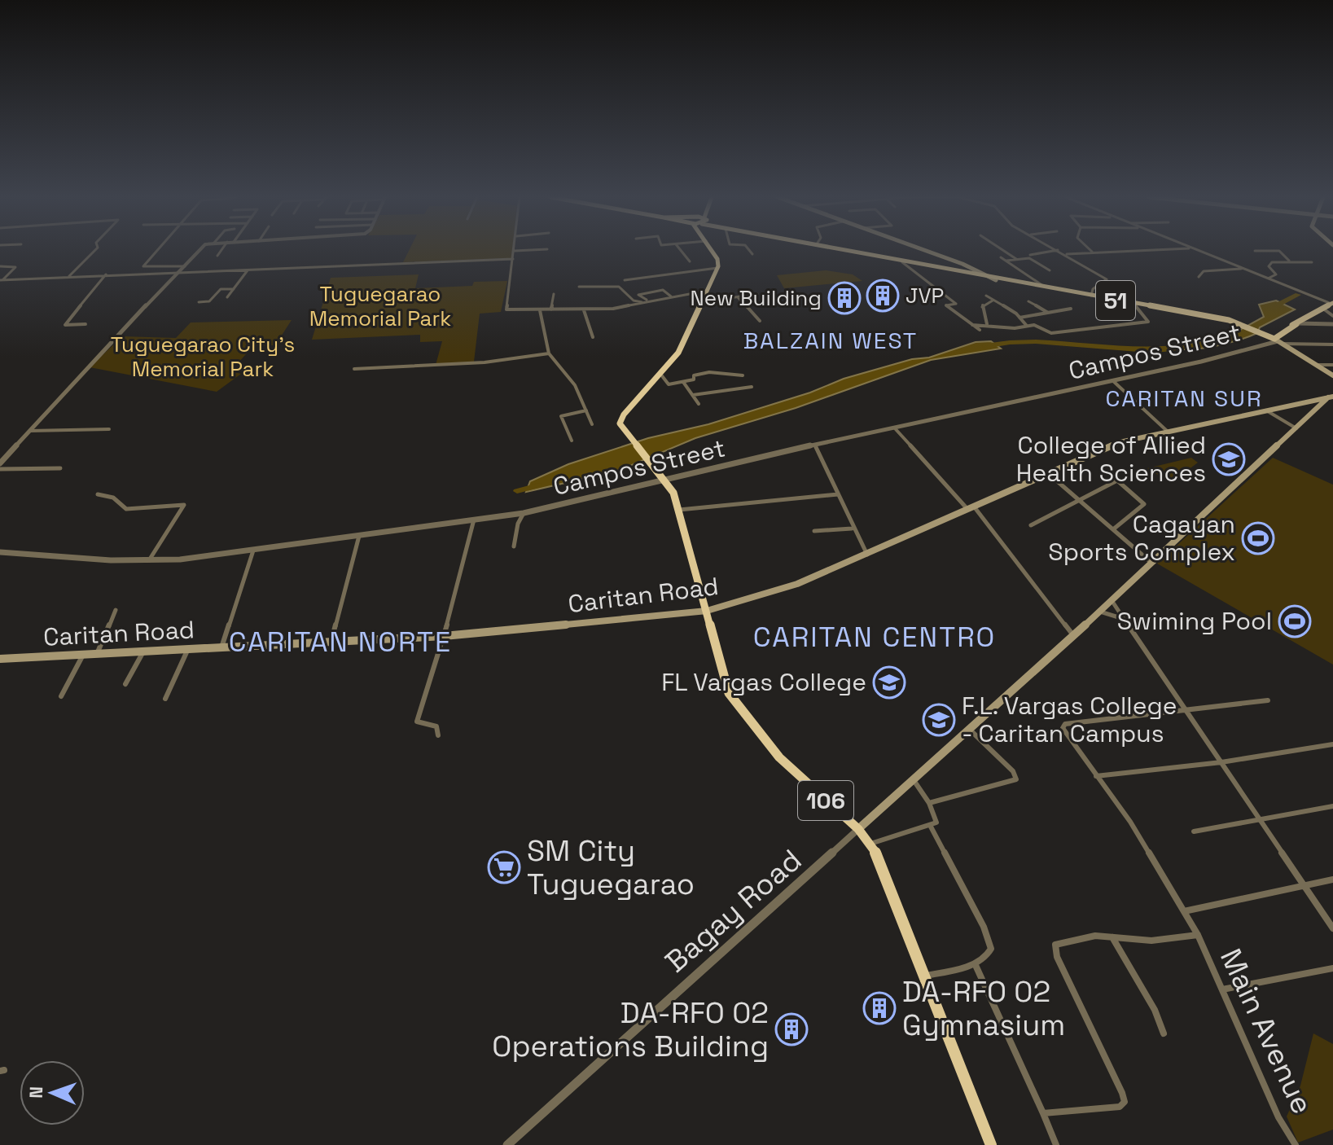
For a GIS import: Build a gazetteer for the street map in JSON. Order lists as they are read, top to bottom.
{
  "streets": {
    "highway": ["106"],
    "main road": ["51", "Caritan Road", "Bagay Road"],
    "street": ["Campos Street", "Main Avenue"]
  },
  "crossings": [
    ["51", "Campos Street"],
    ["Campos Street", "106"],
    ["Caritan Road", "106"],
    ["Caritan Road", "Bagay Road"],
    ["106", "Bagay Road"]
  ],
  "districts": [
    "BALZAIN WEST",
    "CARITAN SUR",
    "CARITAN CENTRO",
    "CARITAN NORTE"
  ],
  "parks": ["Tuguegarao Memorial Park", "Tuguegarao City's Memorial Park"],
  "places": {
    "building": [
      "JVP",
      "New Building",
      "DA-RFO 02 Gymnasium",
      "DA-RFO 02 Operations Building"
    ],
    "school or university": ["College of Allied Health Sciences", "FL Vargas College", "F.L. Vargas College - Caritan Campus"],
    "sports": ["Cagayan Sports Complex", "Swiming Pool"],
    "supermarket": ["SM City Tuguegarao"]
  },
  "north": "left"
}
